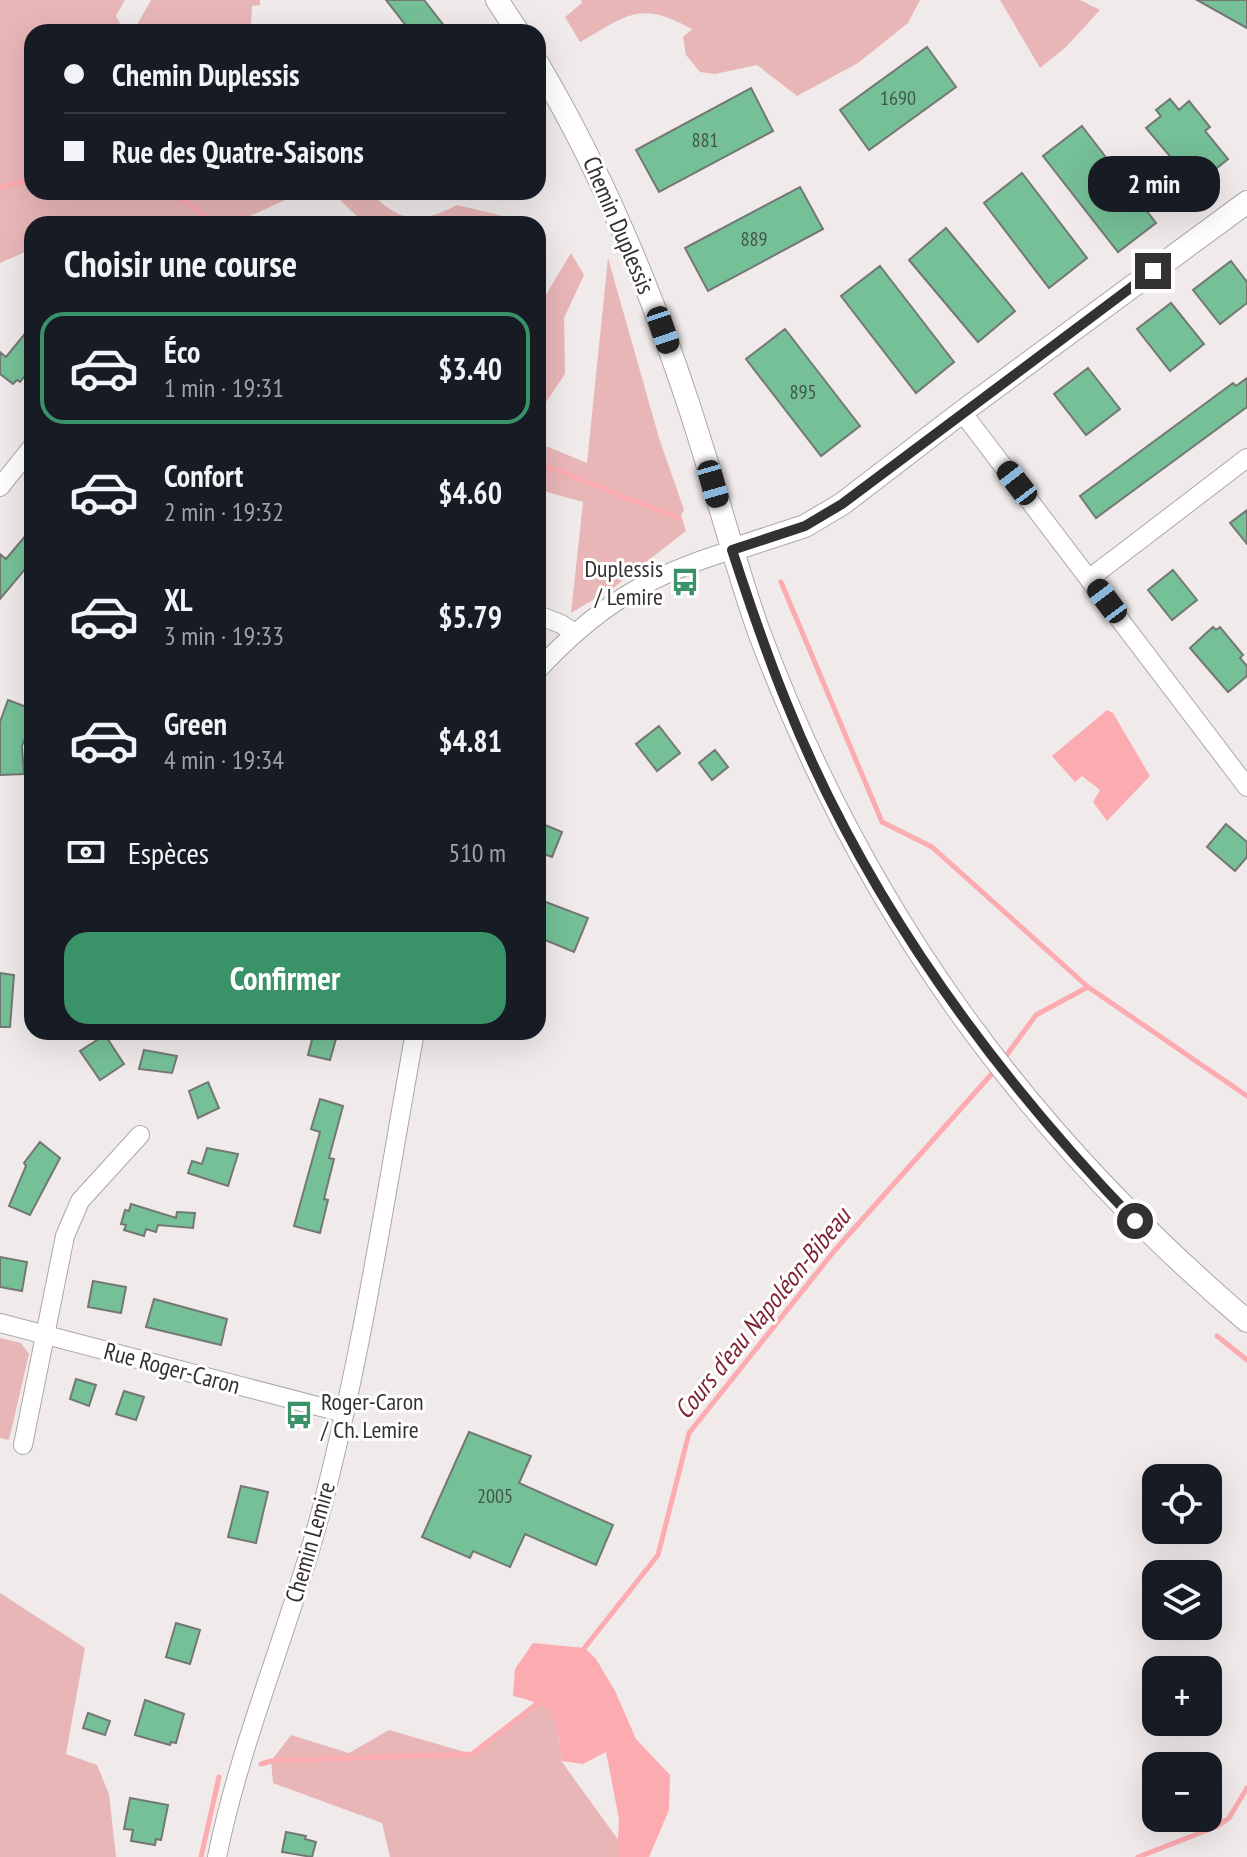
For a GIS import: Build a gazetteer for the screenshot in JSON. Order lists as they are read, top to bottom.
{
  "streets": {
    "street": ["Chemin Duplessis", "Rue Roger-Caron", "Chemin Lemire"]
  },
  "crossings": [
    ["Rue Roger-Caron", "Chemin Lemire"]
  ],
  "water": ["Cours d'eau Napoléon-Bibeau"],
  "places": {
    "bus stop": ["Duplessis / Lemire", "Roger-Caron / Ch. Lemire"]
  },
  "house_numbers": [
    "1690",
    "881",
    "889",
    "895",
    "2005"
  ],
  "page": {
    "banner": ["Chemin Duplessis", "Rue des Quatre-Saisons"],
    "bubble": "2 min",
    "heading": "Choisir une course",
    "list": [
      {
        "name": "Éco",
        "note": "1 min · 19:31",
        "value": "$3.40"
      },
      {
        "name": "Confort",
        "note": "2 min · 19:32",
        "value": "$4.60"
      },
      {
        "name": "XL",
        "note": "3 min · 19:33",
        "value": "$5.79"
      },
      {
        "name": "Green",
        "note": "4 min · 19:34",
        "value": "$4.81"
      }
    ],
    "pay": ["Espèces", "510 m"],
    "buttons": "Confirmer",
    "map_buttons": ["+", "−"]
  }
}
